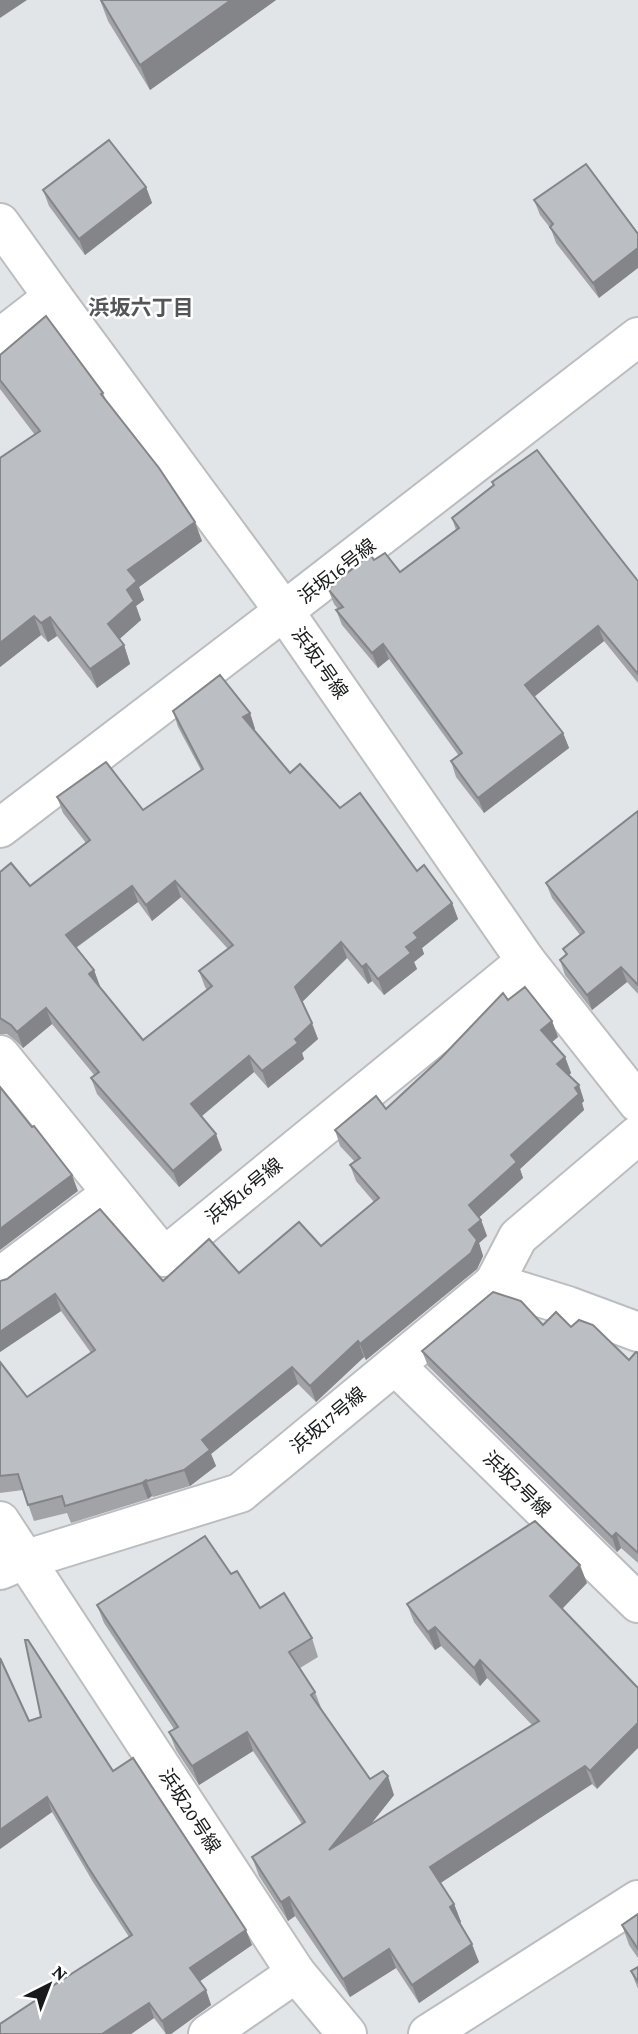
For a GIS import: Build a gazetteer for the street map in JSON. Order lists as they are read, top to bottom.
{
  "streets": {
    "street": [
      "浜坂16号線",
      "浜坂1号線",
      "浜坂17号線",
      "浜坂2号線",
      "浜坂20号線"
    ]
  },
  "crossings": [
    ["浜坂16号線", "浜坂1号線"],
    ["浜坂17号線", "浜坂2号線"],
    ["浜坂17号線", "浜坂20号線"]
  ],
  "districts": ["浜坂六丁目"],
  "north": "top right"
}
